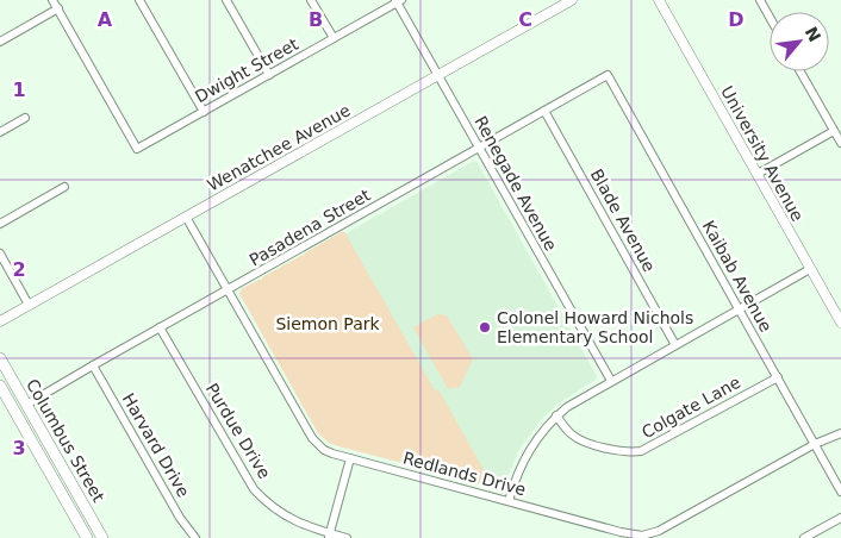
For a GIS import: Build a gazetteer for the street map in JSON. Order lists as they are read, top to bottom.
{
  "streets": {
    "main road": ["Columbus Street"],
    "street": [
      "Dwight Street",
      "Wenatchee Avenue",
      "University Avenue",
      "Renegade Avenue",
      "Blade Avenue",
      "Pasadena Street",
      "Kaibab Avenue",
      "Colgate Lane",
      "Purdue Drive",
      "Harvard Drive",
      "Redlands Drive"
    ]
  },
  "crossings": [
    ["Dwight Street", "Renegade Avenue"],
    ["Wenatchee Avenue", "Renegade Avenue"],
    ["Wenatchee Avenue", "Redlands Drive"],
    ["Renegade Avenue", "Pasadena Street"],
    ["Blade Avenue", "Pasadena Street"],
    ["Pasadena Street", "Kaibab Avenue"],
    ["Pasadena Street", "Purdue Drive"],
    ["Pasadena Street", "Columbus Street"],
    ["Pasadena Street", "Harvard Drive"],
    ["Pasadena Street", "Redlands Drive"],
    ["Kaibab Avenue", "Colgate Lane"],
    ["Kaibab Avenue", "Redlands Drive"]
  ],
  "parks": ["Siemon Park"],
  "places": ["Colonel Howard Nichols Elementary School"],
  "north": "top right",
  "grid": {
    "columns": [
      "A",
      "B",
      "C",
      "D"
    ],
    "rows": ["1", "2", "3"]
  }
}
